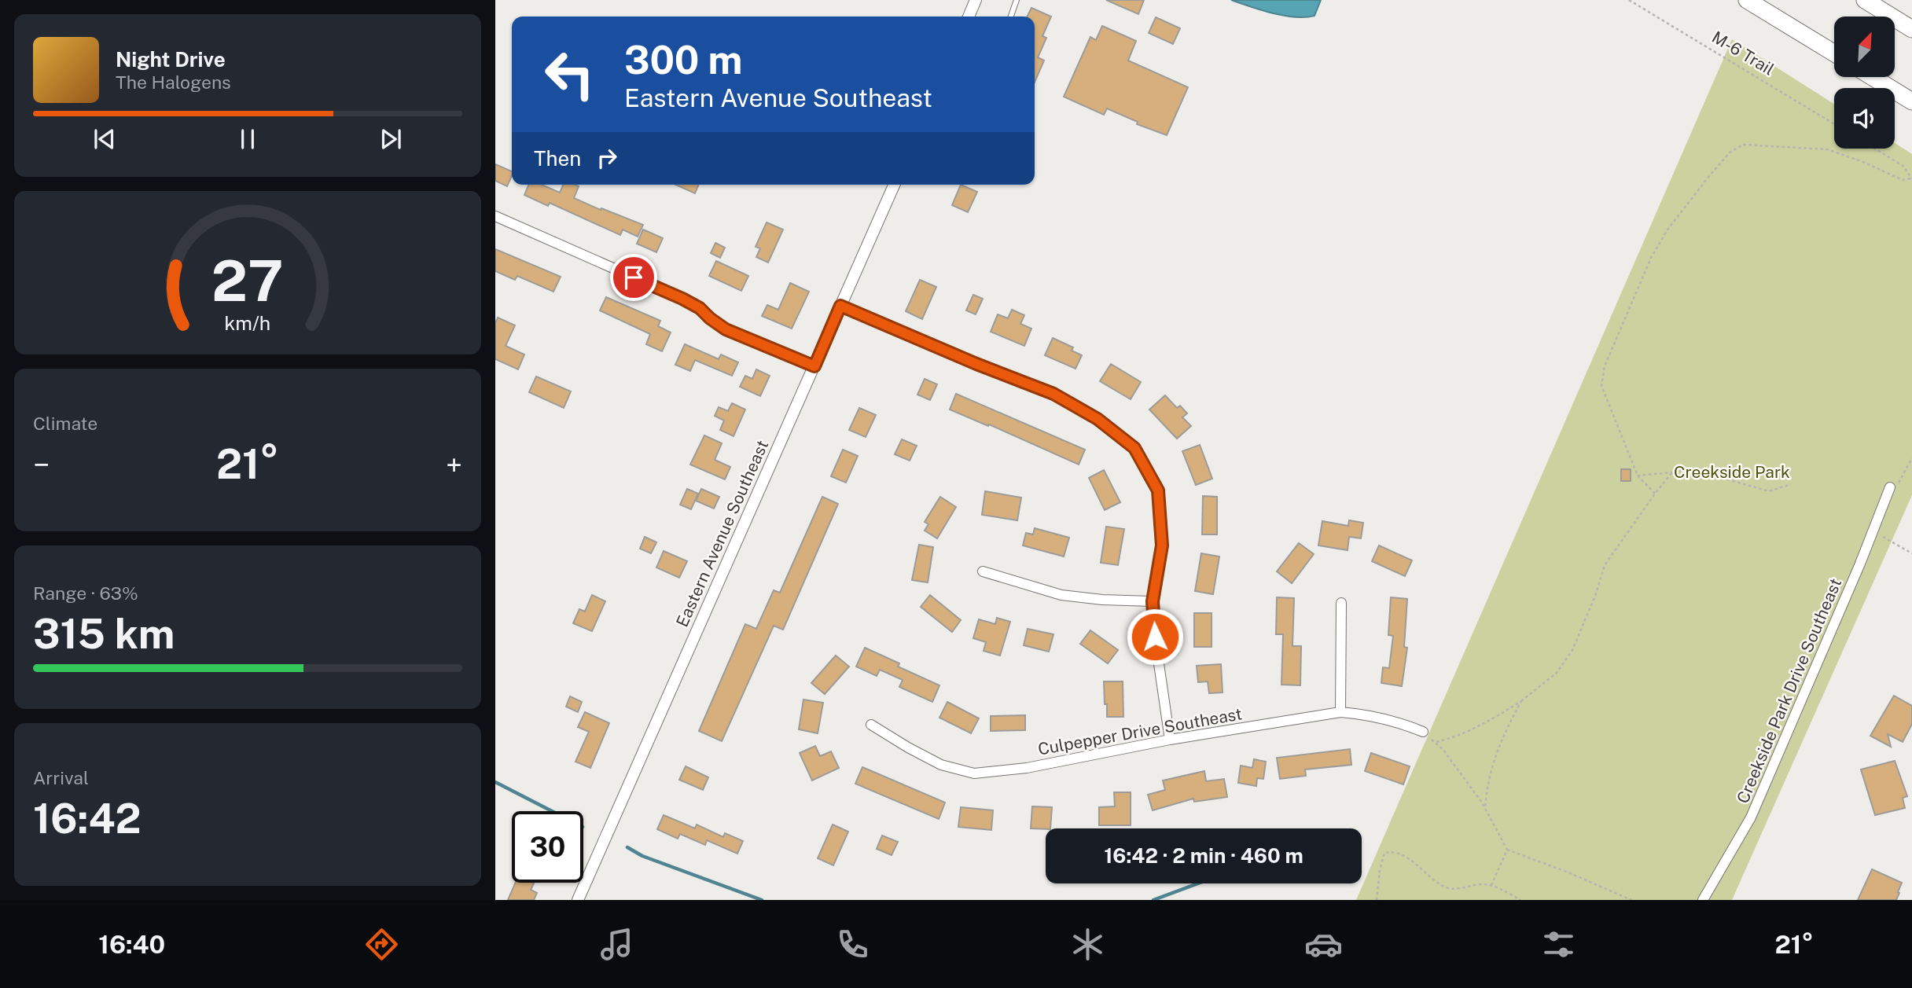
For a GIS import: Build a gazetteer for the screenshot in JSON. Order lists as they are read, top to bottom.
{
  "streets": {
    "street": ["Eastern Avenue Southeast", "Creekside Park Drive Southeast", "Culpepper Drive Southeast"],
    "path": ["M-6 Trail"]
  },
  "parks": ["Creekside Park"],
  "north": "top right",
  "page": {
    "turn": ["300 m", "Eastern Avenue Southeast"],
    "song": ["Night Drive", "The Halogens"],
    "then": "Then",
    "tile": [
      "Climate",
      ["Range · 63%", "315 km"],
      ["Arrival", "16:42"]
    ],
    "heat": ["−", "21°", "+"],
    "limit": "30",
    "trip": "16:42 · 2 min · 460 m",
    "tabs": ["16:40", "21°"],
    "gauge": ["27", "km/h"]
  }
}
